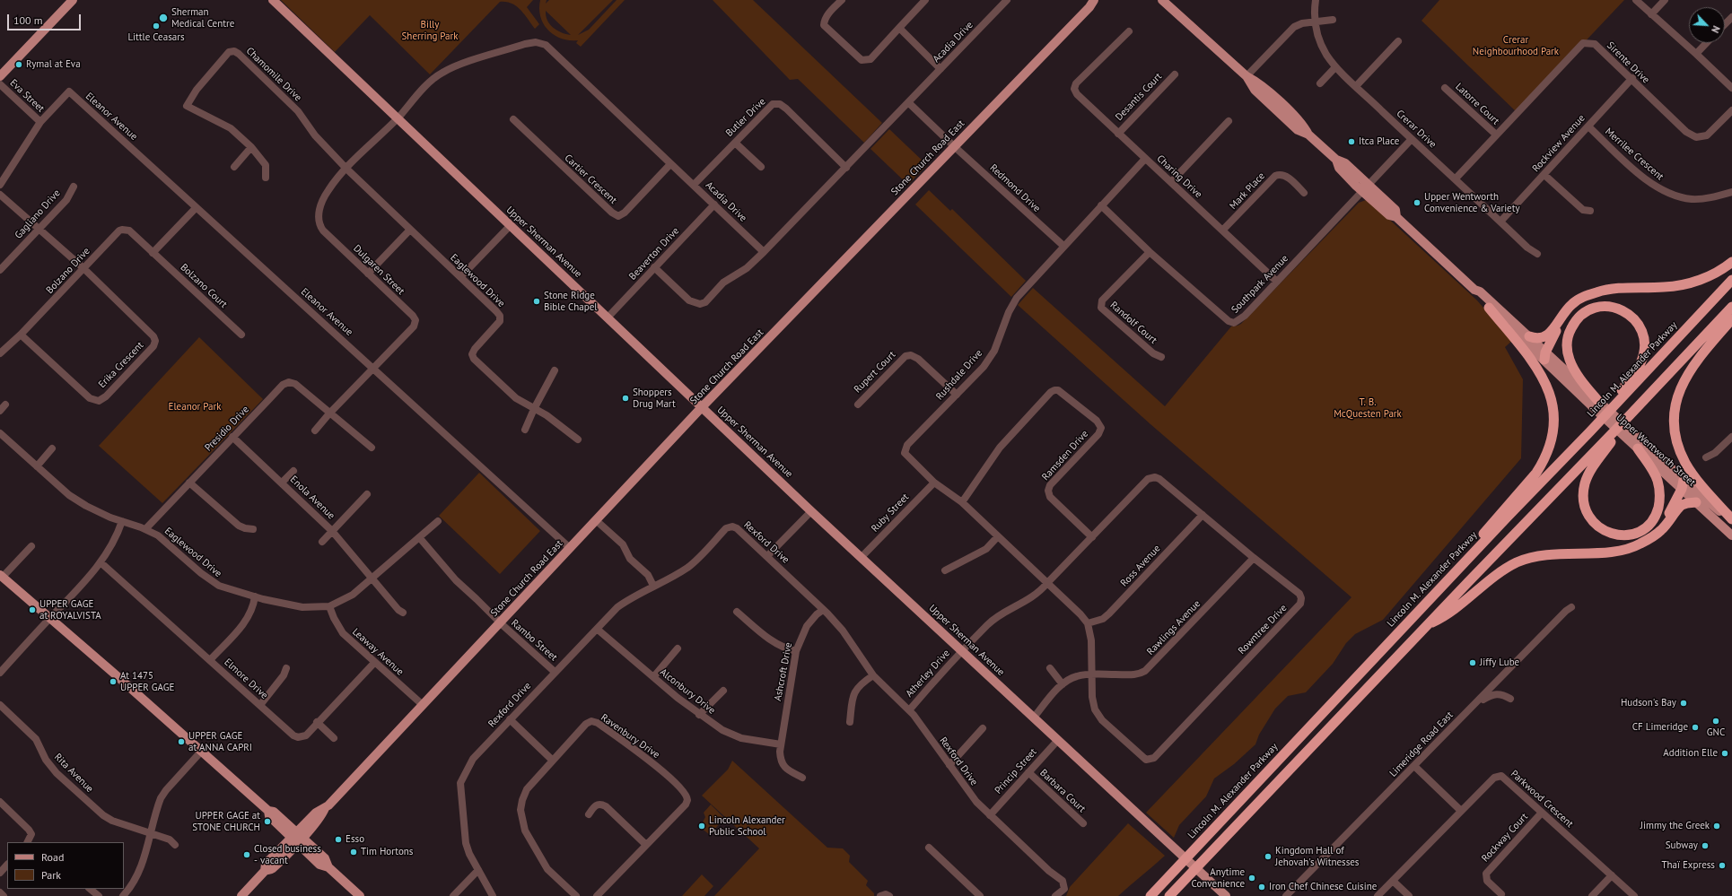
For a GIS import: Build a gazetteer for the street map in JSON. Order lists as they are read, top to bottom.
{
  "streets": {
    "highway": ["Lincoln M. Alexander Parkway"],
    "main road": ["Stone Church Road East", "Upper Sherman Avenue", "Upper Wentworth Street"],
    "street": [
      "Acadia Drive",
      "Sirente Drive",
      "Chamomile Drive",
      "Eva Street",
      "Desantis Court",
      "Latorre Court",
      "Eleanor Avenue",
      "Butler Drive",
      "Crerar Drive",
      "Rockview Avenue",
      "Merrilee Crescent",
      "Charing Drive",
      "Cartier Crescent",
      "Redmond Drive",
      "Mark Place",
      "Gagliano Drive",
      "Beaverton Drive",
      "Dulgaren Street",
      "Bolzano Drive",
      "Eaglewood Drive",
      "Southpark Avenue",
      "Bolzano Court",
      "Randolf Court",
      "Erika Crescent",
      "Rupert Court",
      "Rushdale Drive",
      "Presidio Drive",
      "Ramsden Drive",
      "Enola Avenue",
      "Ruby Street",
      "Rexford Drive",
      "Ross Avenue",
      "Rawlings Avenue",
      "Rowntree Drive",
      "Rambo Street",
      "Leaway Avenue",
      "Ashcroft Drive",
      "Atherley Drive",
      "Elmore Drive",
      "Alconbury Drive",
      "Ravenbury Drive",
      "Limeridge Road East",
      "Princip Street",
      "Rita Avenue",
      "Barbara Court",
      "Parkwood Crescent",
      "Rockway Court"
    ]
  },
  "crossings": [
    ["Acadia Drive", "Butler Drive"],
    ["Acadia Drive", "Cartier Crescent"],
    ["Acadia Drive", "Redmond Drive"],
    ["Acadia Drive", "Upper Sherman Avenue"],
    ["Acadia Drive", "Beaverton Drive"],
    ["Acadia Drive", "Dulgaren Street"],
    ["Sirente Drive", "Latorre Court"],
    ["Sirente Drive", "Crerar Drive"],
    ["Sirente Drive", "Rockview Avenue"],
    ["Chamomile Drive", "Dulgaren Street"],
    ["Chamomile Drive", "Eaglewood Drive"],
    ["Eva Street", "Eleanor Avenue"],
    ["Desantis Court", "Charing Drive"],
    ["Eleanor Avenue", "Stone Church Road East"],
    ["Eleanor Avenue", "Dulgaren Street"],
    ["Crerar Drive", "Rockview Avenue"],
    ["Crerar Drive", "Southpark Avenue"],
    ["Rockview Avenue", "Merrilee Crescent"],
    ["Stone Church Road East", "Redmond Drive"],
    ["Stone Church Road East", "Upper Sherman Avenue"],
    ["Stone Church Road East", "Rambo Street"],
    ["Stone Church Road East", "Leaway Avenue"],
    ["Charing Drive", "Mark Place"],
    ["Charing Drive", "Southpark Avenue"],
    ["Charing Drive", "Rushdale Drive"],
    ["Redmond Drive", "Rushdale Drive"],
    ["Upper Sherman Avenue", "Beaverton Drive"],
    ["Upper Sherman Avenue", "Dulgaren Street"],
    ["Upper Sherman Avenue", "Ruby Street"],
    ["Upper Sherman Avenue", "Rowntree Drive"],
    ["Upper Sherman Avenue", "Atherley Drive"],
    ["Upper Sherman Avenue", "Princip Street"],
    ["Dulgaren Street", "Eaglewood Drive"],
    ["Dulgaren Street", "Presidio Drive"],
    ["Bolzano Drive", "Bolzano Court"],
    ["Bolzano Drive", "Erika Crescent"],
    ["Eaglewood Drive", "Presidio Drive"],
    ["Eaglewood Drive", "Enola Avenue"],
    ["Eaglewood Drive", "Rambo Street"],
    ["Eaglewood Drive", "Leaway Avenue"],
    ["Southpark Avenue", "Randolf Court"],
    ["Southpark Avenue", "Rushdale Drive"],
    ["Southpark Avenue", "Upper Wentworth Street"],
    ["Rupert Court", "Rushdale Drive"],
    ["Rushdale Drive", "Ramsden Drive"],
    ["Rushdale Drive", "Ruby Street"],
    ["Rushdale Drive", "Rowntree Drive"],
    ["Presidio Drive", "Enola Avenue"],
    ["Ramsden Drive", "Rowntree Drive"],
    ["Rexford Drive", "Rambo Street"],
    ["Rexford Drive", "Ashcroft Drive"],
    ["Rexford Drive", "Atherley Drive"],
    ["Rexford Drive", "Alconbury Drive"],
    ["Rexford Drive", "Princip Street"],
    ["Ross Avenue", "Rowntree Drive"],
    ["Rawlings Avenue", "Rowntree Drive"],
    ["Rowntree Drive", "Atherley Drive"],
    ["Leaway Avenue", "Elmore Drive"],
    ["Ashcroft Drive", "Alconbury Drive"],
    ["Princip Street", "Barbara Court"],
    ["Parkwood Crescent", "Rockway Court"]
  ],
  "parks": [
    "Billy Sherring Park",
    "Crerar Neighbourhood Park",
    "T. B. McQuesten Park",
    "Eleanor Park"
  ],
  "places": [
    "Sherman Medical Centre",
    "Little Ceasars",
    "Rymal at Eva",
    "Itca Place",
    "Upper Wentworth Convenience & Variety",
    "Stone Ridge Bible Chapel",
    "Shoppers Drug Mart",
    "UPPER GAGE at ROYALVISTA",
    "Jiffy Lube",
    "At 1475 UPPER GAGE",
    "Hudson's Bay",
    "GNC",
    "CF Limeridge",
    "UPPER GAGE at ANNA CAPRI",
    "Addition Elle",
    "UPPER GAGE at STONE CHURCH",
    "Lincoln Alexander Public School",
    "Jimmy the Greek",
    "Esso",
    "Subway",
    "Tim Hortons",
    "Closed business - vacant",
    "Kingdom Hall of Jehovah's Witnesses",
    "Thaï Express",
    "Anytime Convenience",
    "Iron Chef Chinese Cuisine"
  ],
  "legend": ["Road", "Park"],
  "scale_bar": "100 m",
  "north": "bottom right"
}
